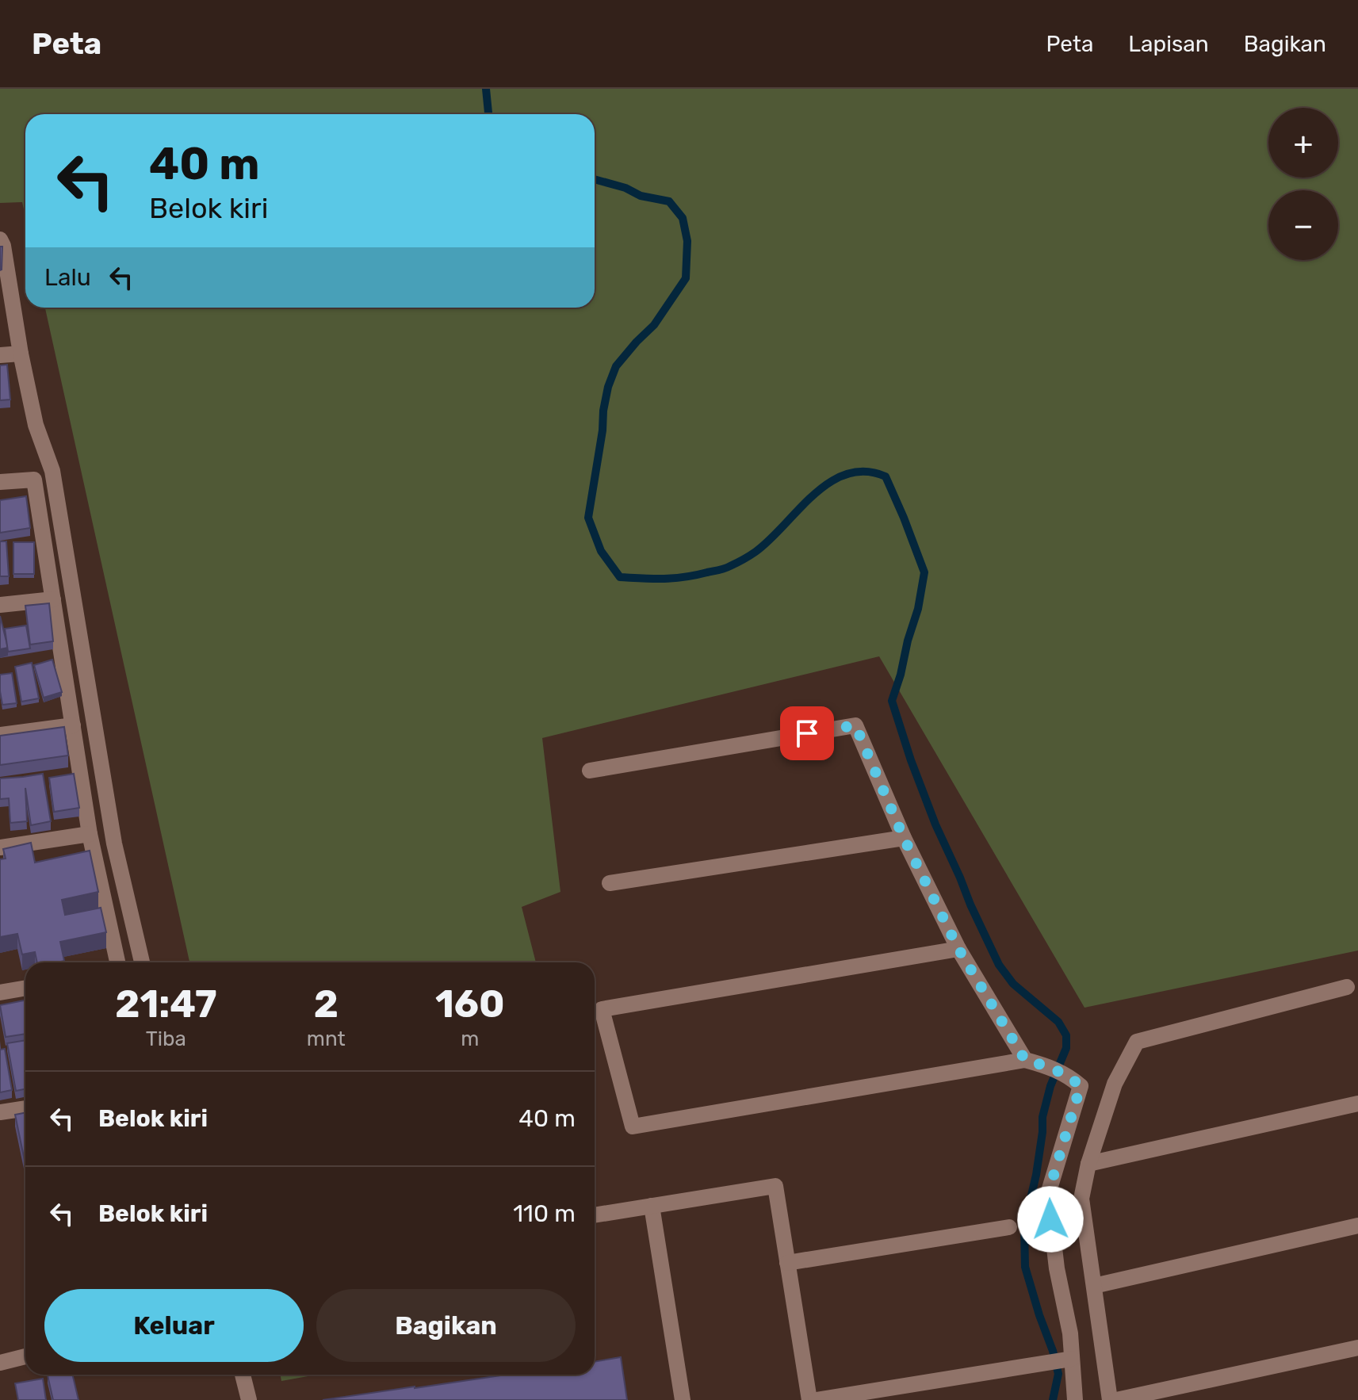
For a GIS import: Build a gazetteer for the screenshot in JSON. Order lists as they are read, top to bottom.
{
  "page": {
    "header": "Peta",
    "nav": ["Peta", "Lapisan", "Bagikan"],
    "map_buttons": ["+", "−"],
    "turn": ["40 m", "Belok kiri"],
    "then": "Lalu",
    "eta": [
      "21:47",
      "Tiba",
      "2",
      "mnt",
      "160",
      "m"
    ],
    "list": [
      {
        "name": "Belok kiri",
        "value": "40 m"
      },
      {
        "name": "Belok kiri",
        "value": "110 m"
      }
    ],
    "buttons": ["Keluar", "Bagikan"]
  }
}
